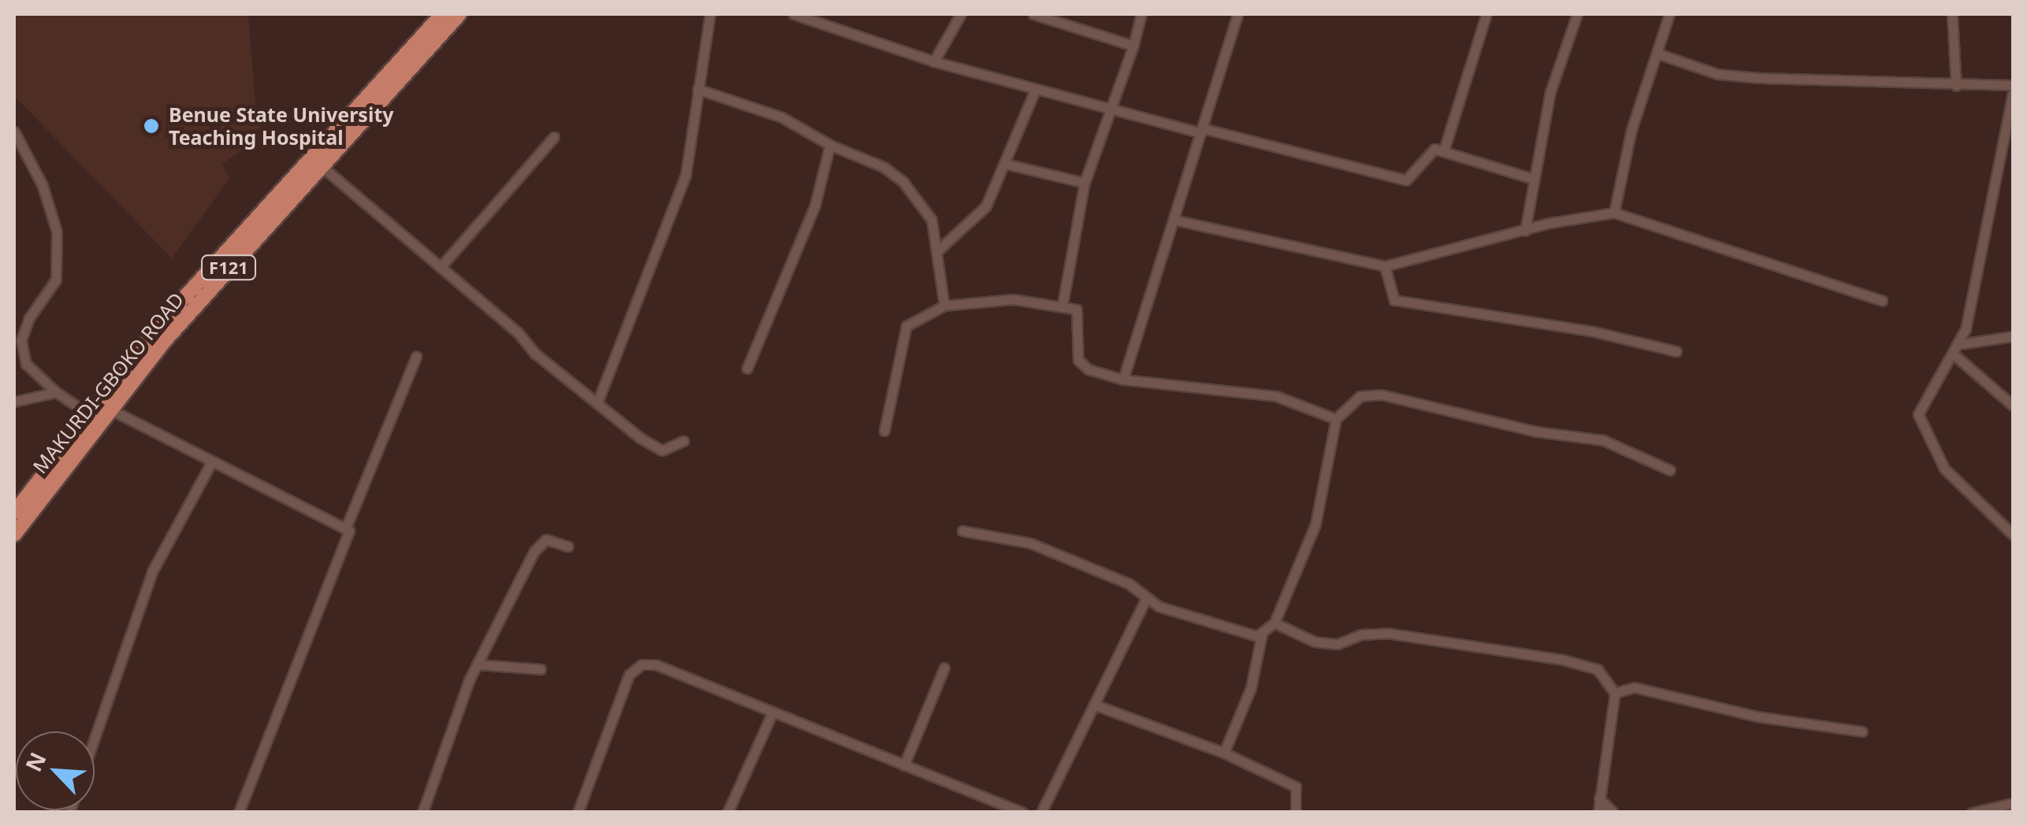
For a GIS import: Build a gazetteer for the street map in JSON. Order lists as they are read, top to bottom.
{
  "streets": {
    "main road": ["F121", "MAKURDI-GBOKO ROAD"]
  },
  "places": ["Benue State University Teaching Hospital"],
  "north": "top left"
}
